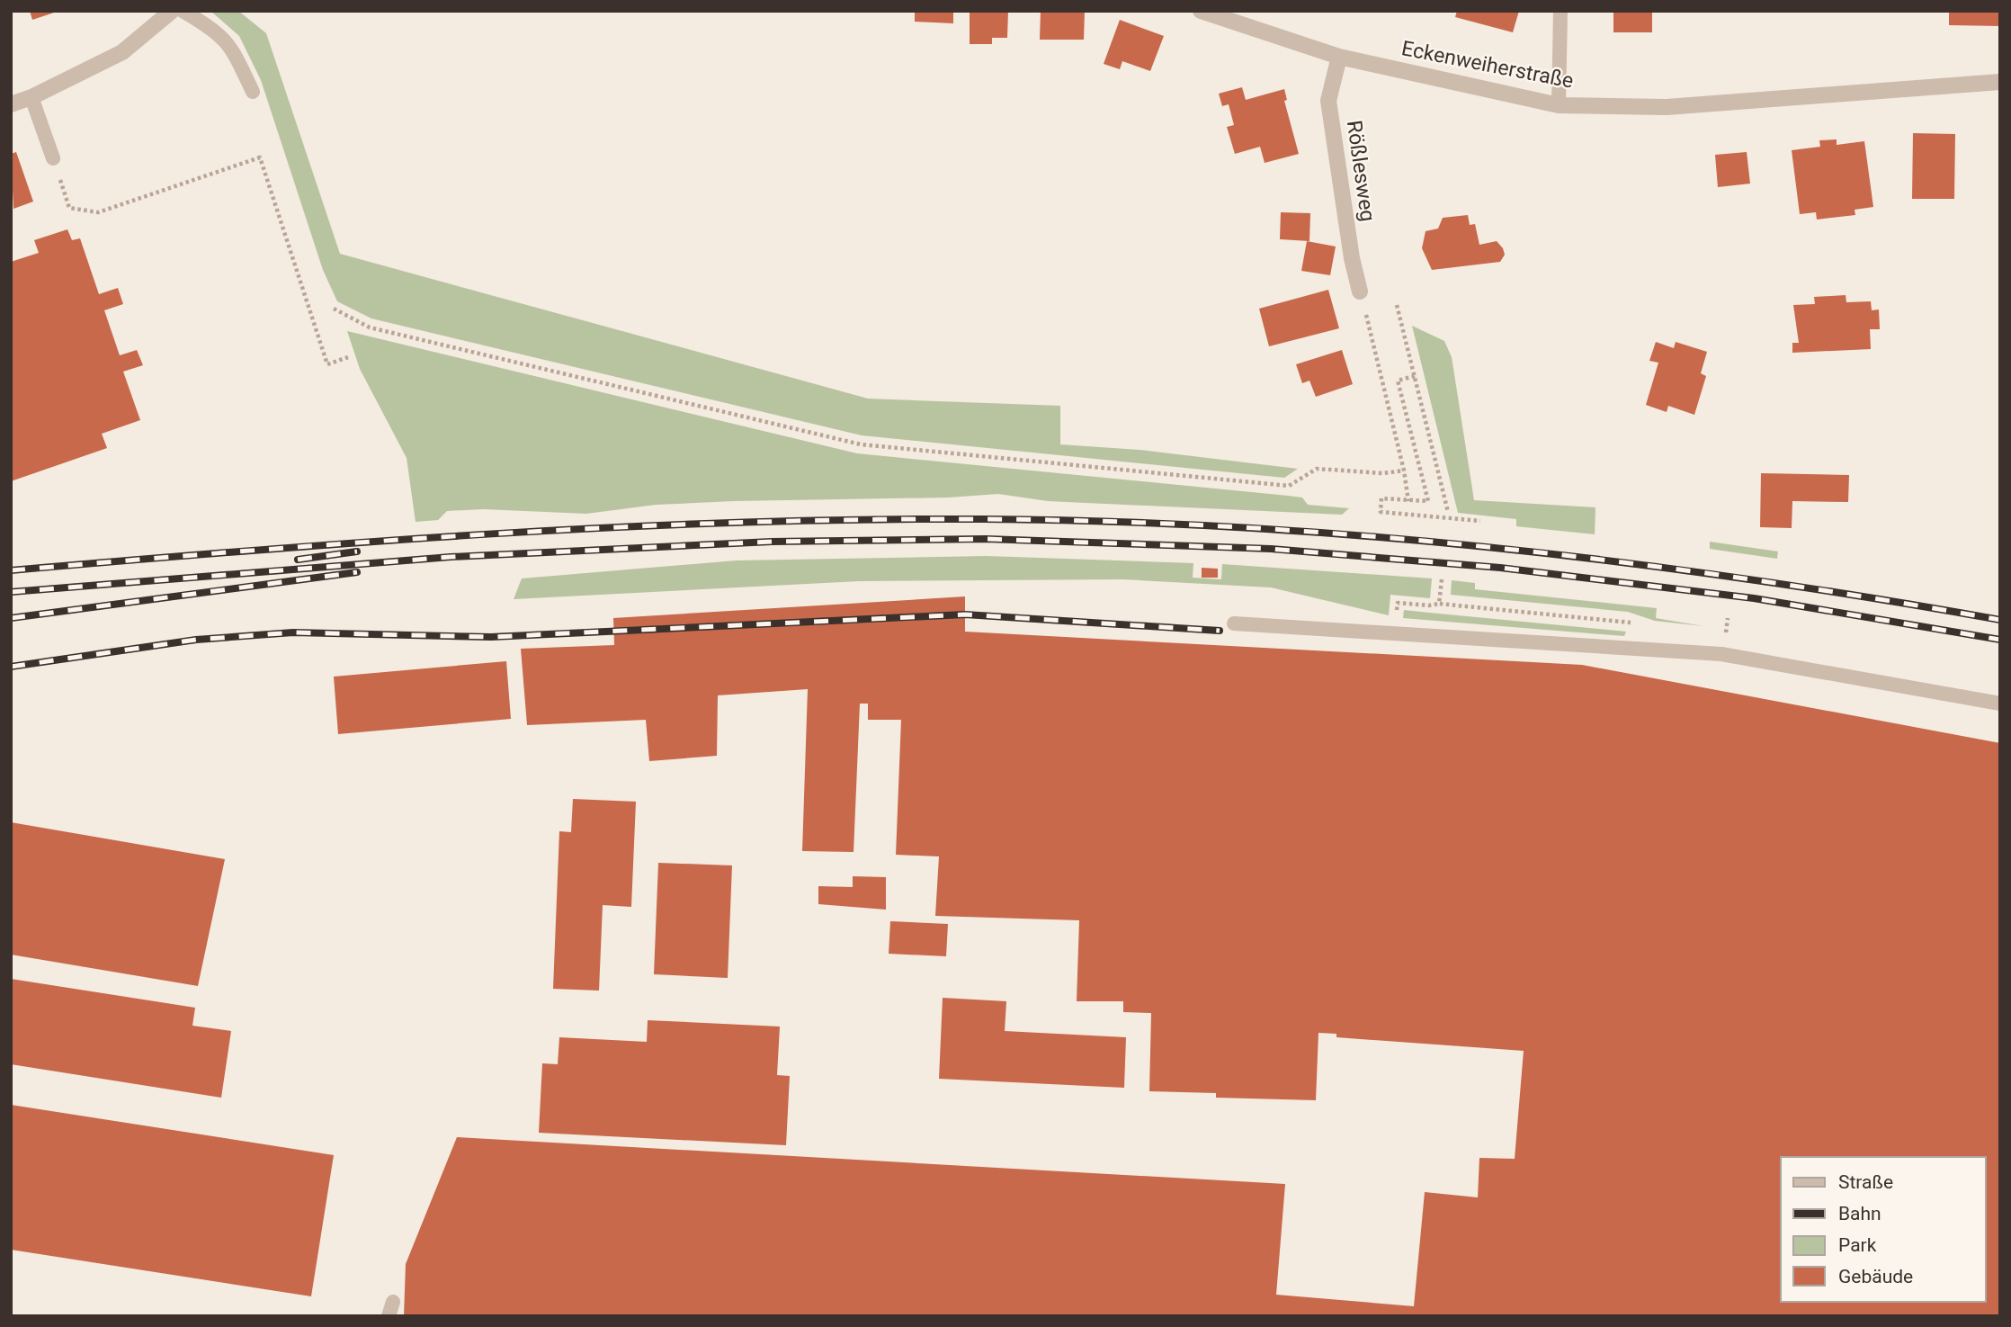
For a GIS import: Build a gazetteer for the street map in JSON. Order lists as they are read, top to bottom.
{
  "streets": {
    "street": ["Eckenweiherstraße", "Rößlesweg"]
  },
  "crossings": [
    ["Eckenweiherstraße", "Rößlesweg"]
  ],
  "legend": [
    "Straße",
    "Bahn",
    "Park",
    "Gebäude"
  ]
}
